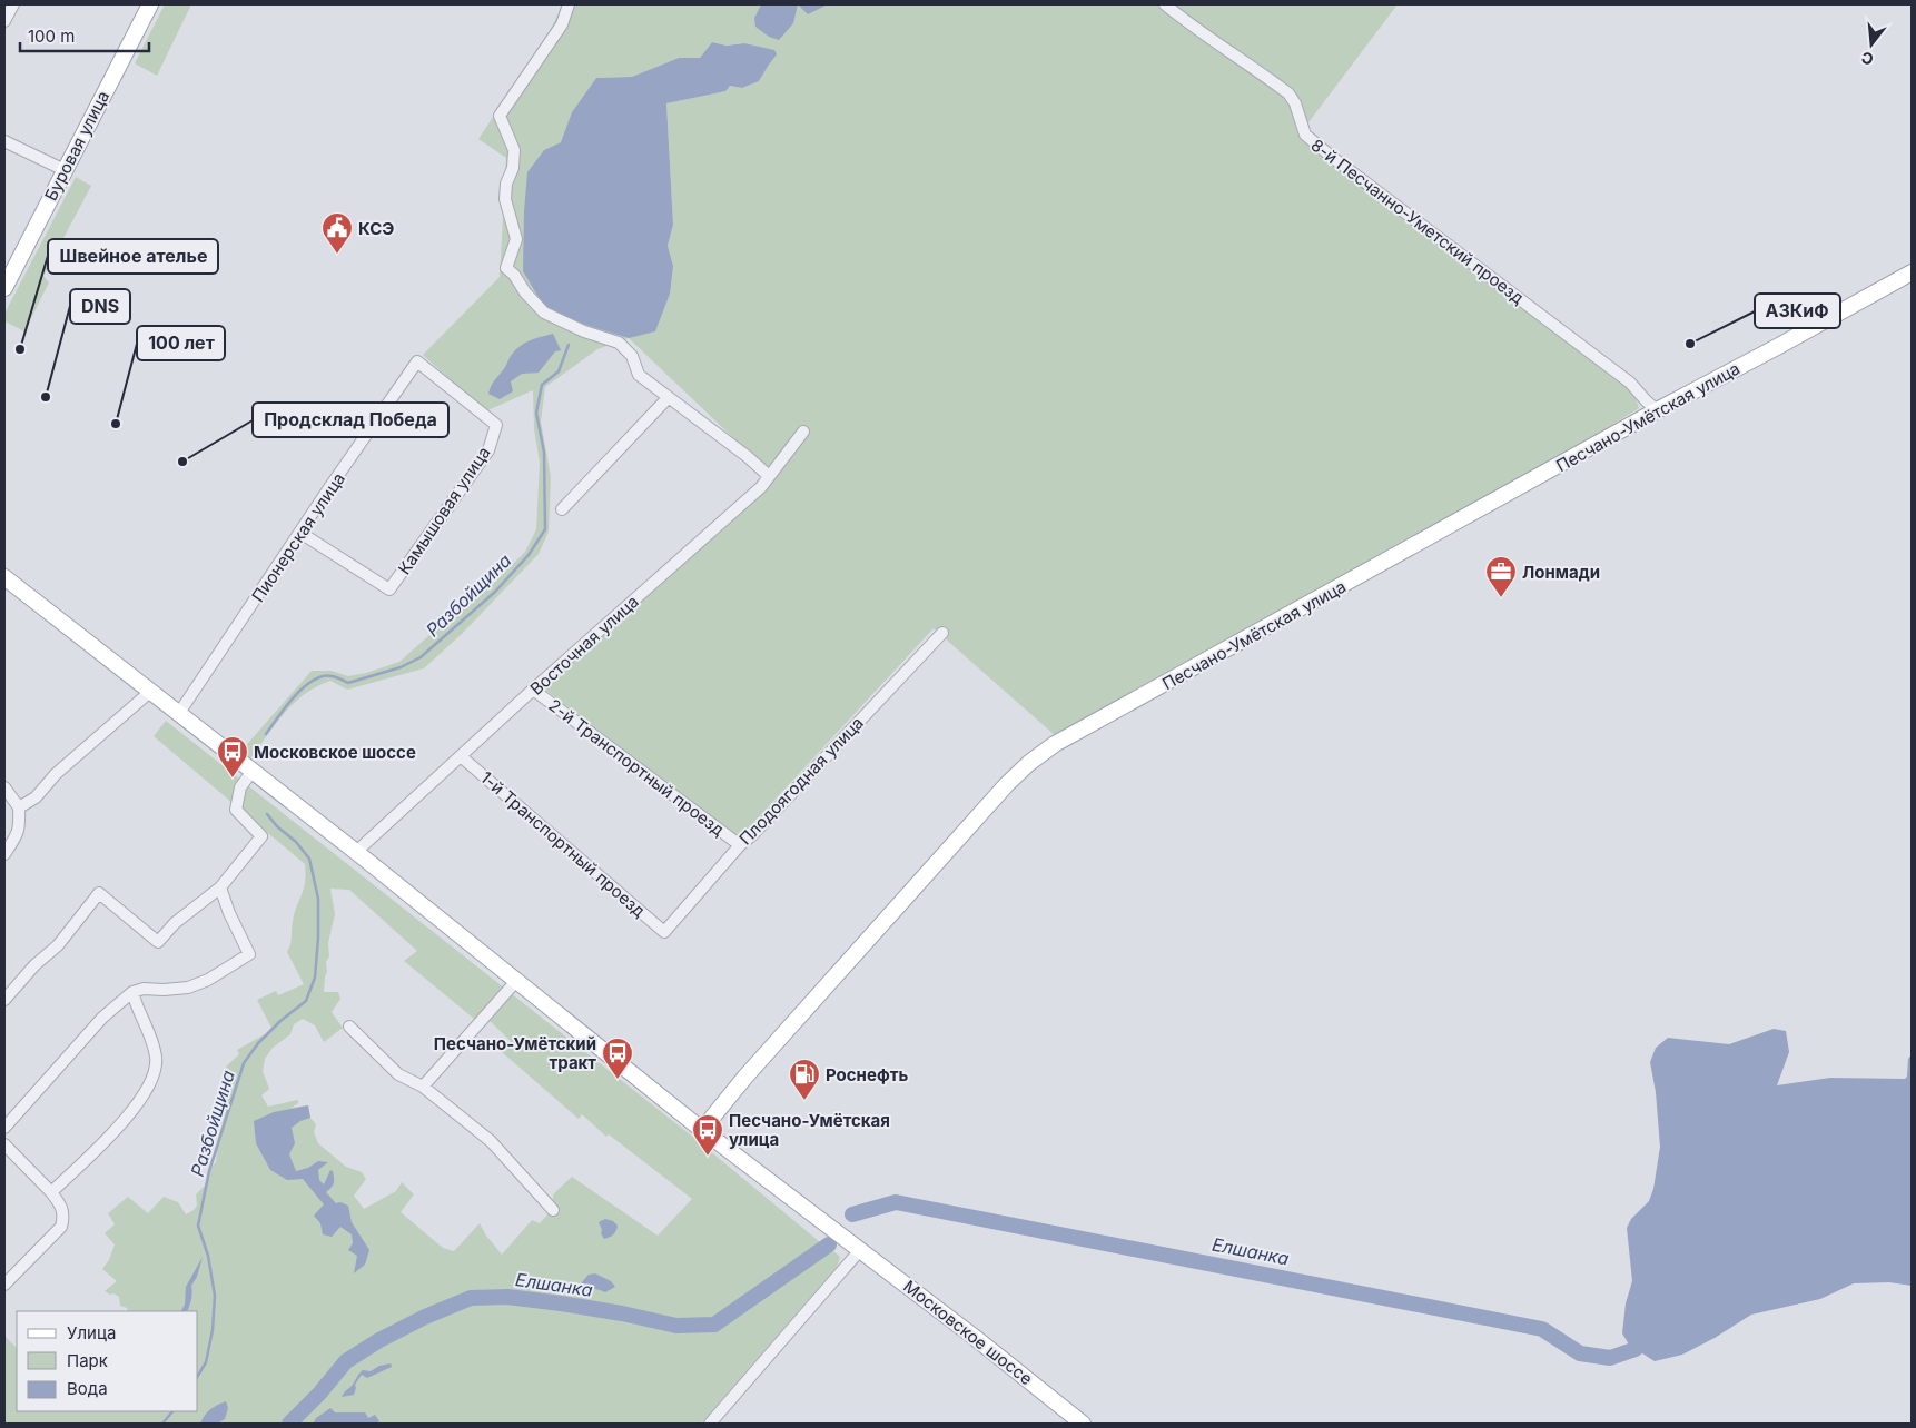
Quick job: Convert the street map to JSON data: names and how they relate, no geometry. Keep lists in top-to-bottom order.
{
  "streets": {
    "main road": ["Буровая улица", "Песчано-Умётская улица", "Московское шоссе"],
    "street": [
      "8-й Песчанно-Уметский проезд",
      "Камышовая улица",
      "Пионерская улица",
      "Восточная улица",
      "2-й Транспортный проезд",
      "Плодоягодная улица",
      "1-й Транспортный проезд"
    ]
  },
  "crossings": [
    ["8-й Песчанно-Уметский проезд", "Песчано-Умётская улица"],
    ["Песчано-Умётская улица", "Московское шоссе"],
    ["Камышовая улица", "Пионерская улица"],
    ["Восточная улица", "2-й Транспортный проезд"],
    ["Восточная улица", "1-й Транспортный проезд"],
    ["2-й Транспортный проезд", "Плодоягодная улица"],
    ["Плодоягодная улица", "1-й Транспортный проезд"]
  ],
  "water": ["Разбойщина", "Елшанка"],
  "places": {
    "public building": ["КСЭ"],
    "other": [
      "АЗКиФ",
      "Швейное ателье",
      "DNS",
      "100 лет",
      "Продсклад Победа"
    ],
    "office": ["Лонмади"],
    "bus stop": ["Московское шоссе", "Песчано-Умётский тракт", "Песчано-Умётская улица"],
    "fuel station": ["Роснефть"]
  },
  "legend": ["Улица", "Парк", "Вода"],
  "scale_bar": "100 m",
  "north": "bottom"
}
